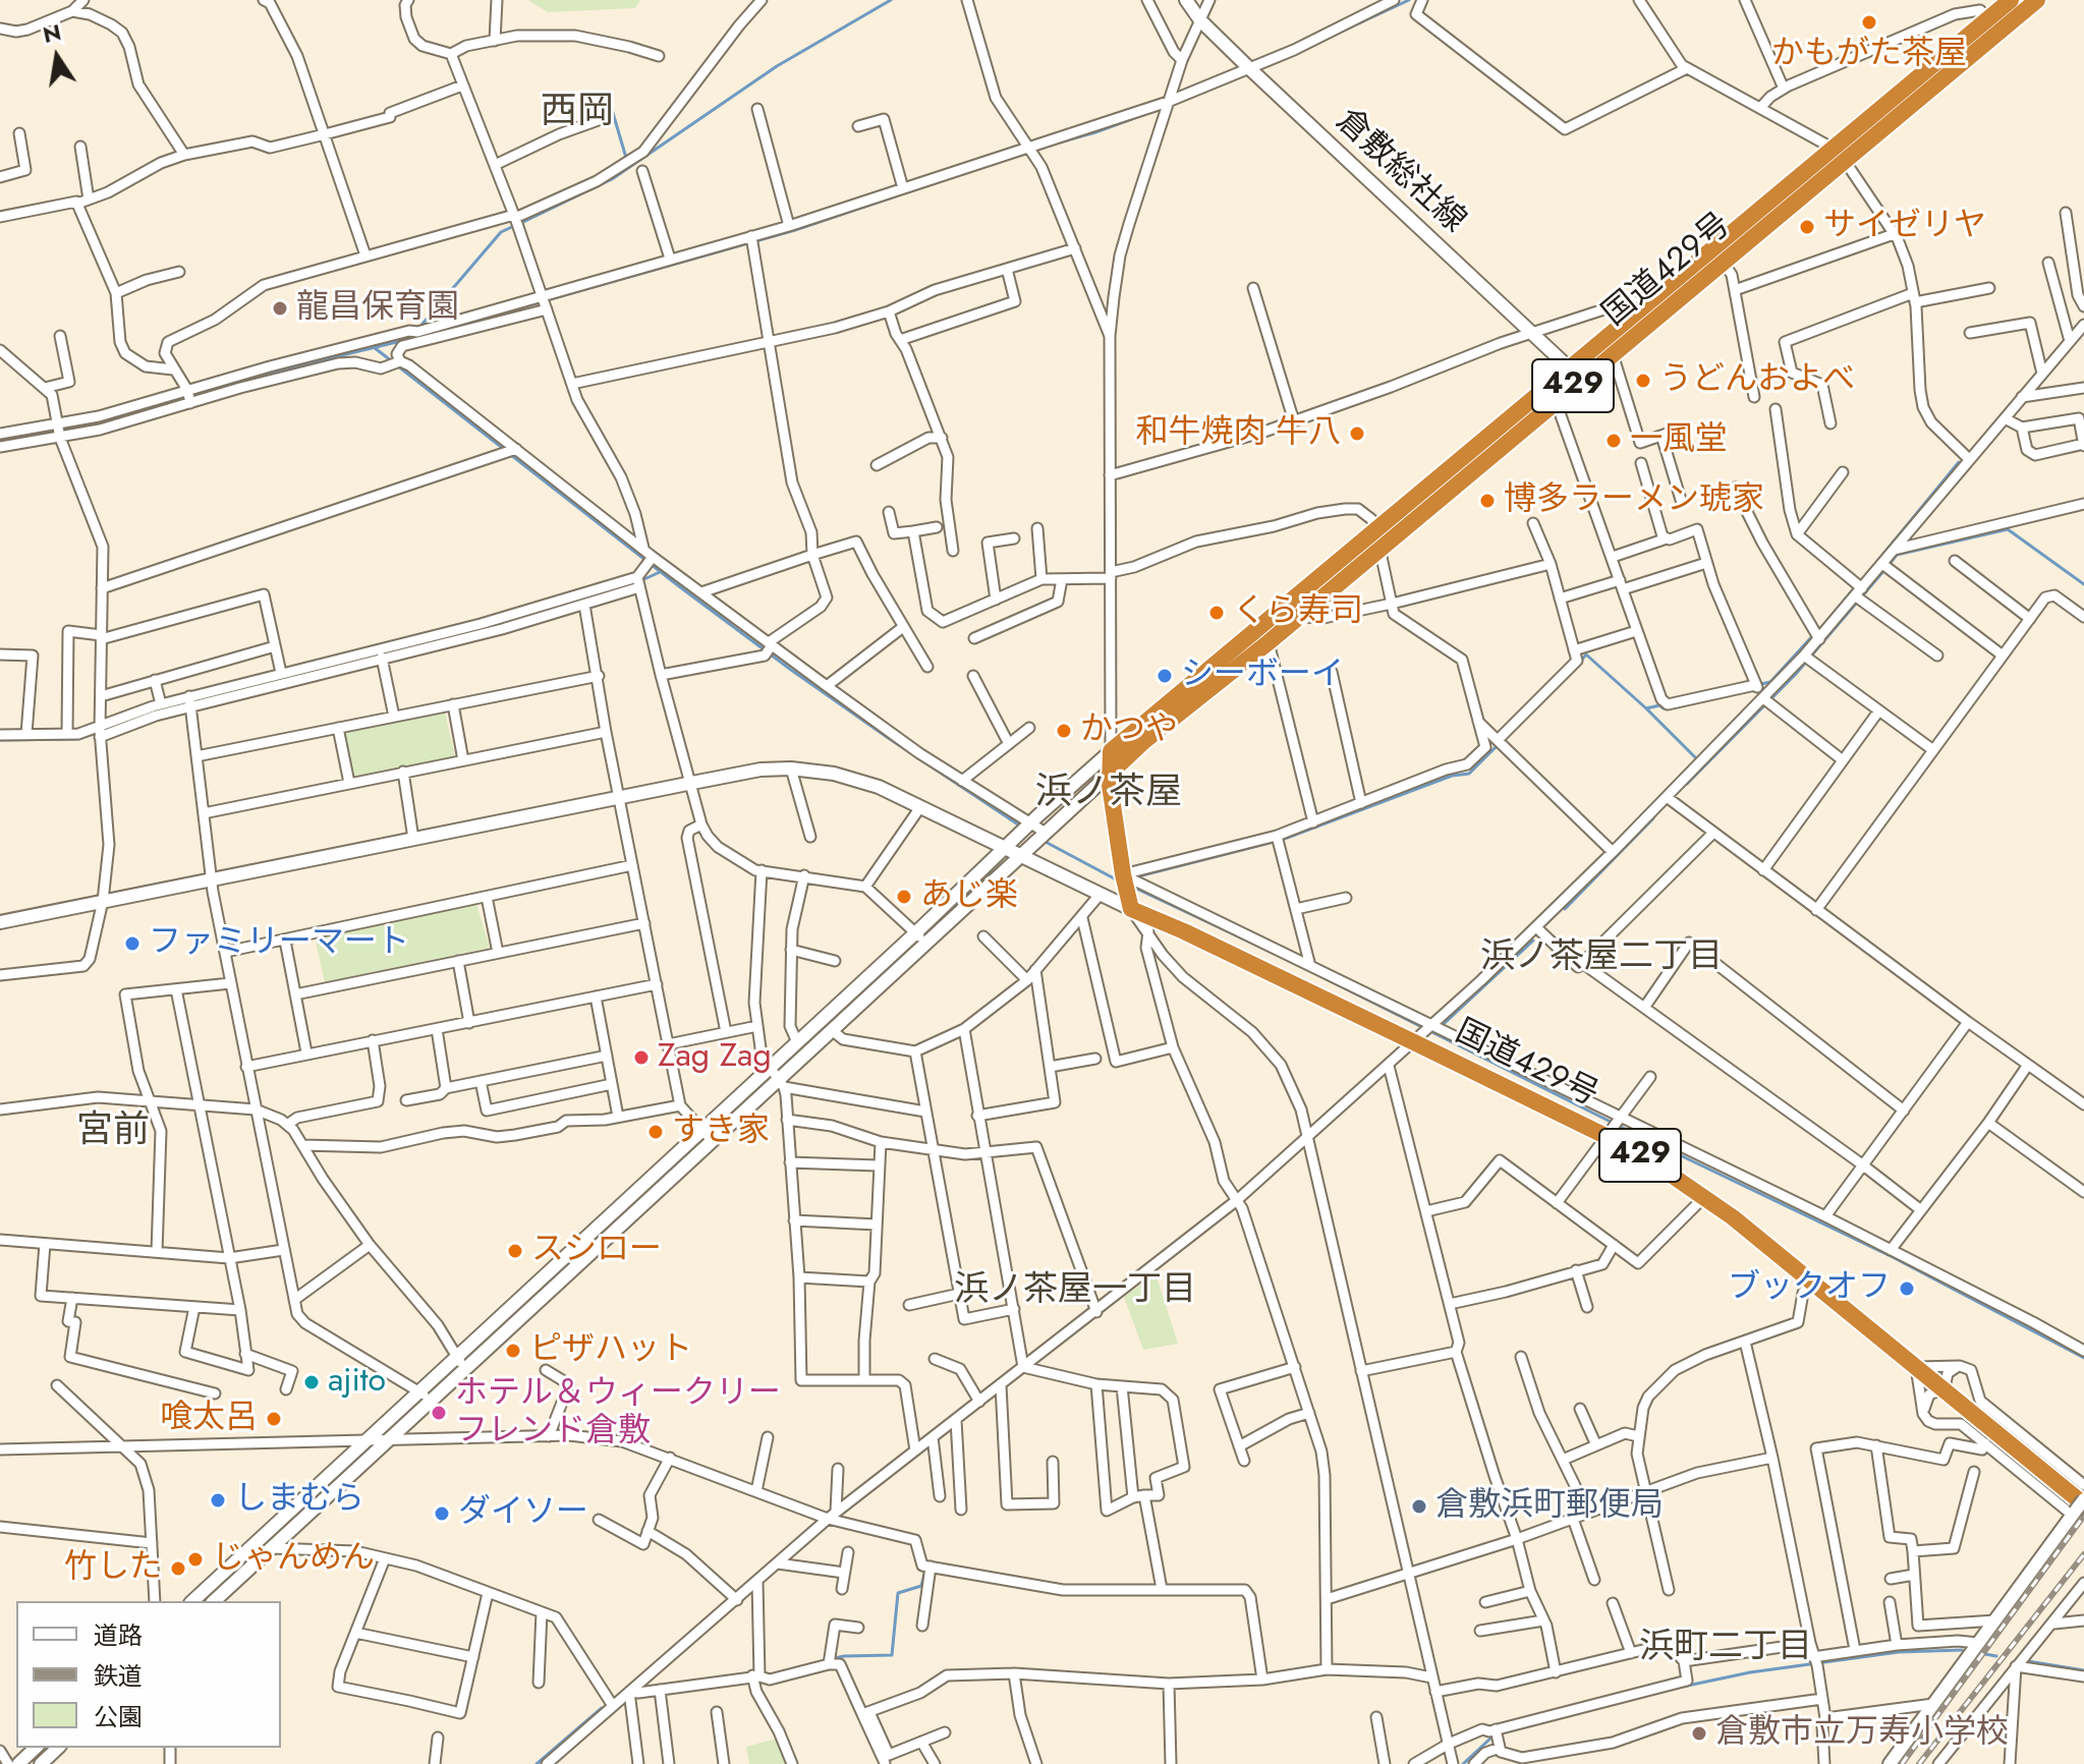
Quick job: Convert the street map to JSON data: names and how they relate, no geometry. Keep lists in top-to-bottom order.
{
  "streets": {
    "highway": ["国道429号", "429"],
    "street": ["倉敷総社線"]
  },
  "crossings": [
    ["倉敷総社線", "国道429号"]
  ],
  "districts": [
    "西岡",
    "浜ノ茶屋",
    "浜ノ茶屋二丁目",
    "宮前",
    "浜ノ茶屋一丁目",
    "浜町二丁目"
  ],
  "places": [
    "かもがた茶屋",
    "サイゼリヤ",
    "龍昌保育園",
    "うどんおよべ",
    "和牛焼肉 牛八",
    "一風堂",
    "博多ラーメン琥家",
    "くら寿司",
    "シーボーイ",
    "かつや",
    "あじ楽",
    "ファミリーマート",
    "Zag Zag",
    "すき家",
    "スシロー",
    "ブックオフ",
    "ピザハット",
    "ajito",
    "ホテル＆ウィークリー フレンド倉敷",
    "喰太呂",
    "しまむら",
    "倉敷浜町郵便局",
    "ダイソー",
    "じゃんめん",
    "竹した",
    "倉敷市立万寿小学校"
  ],
  "legend": ["道路", "鉄道", "公園"],
  "north": "top"
}
